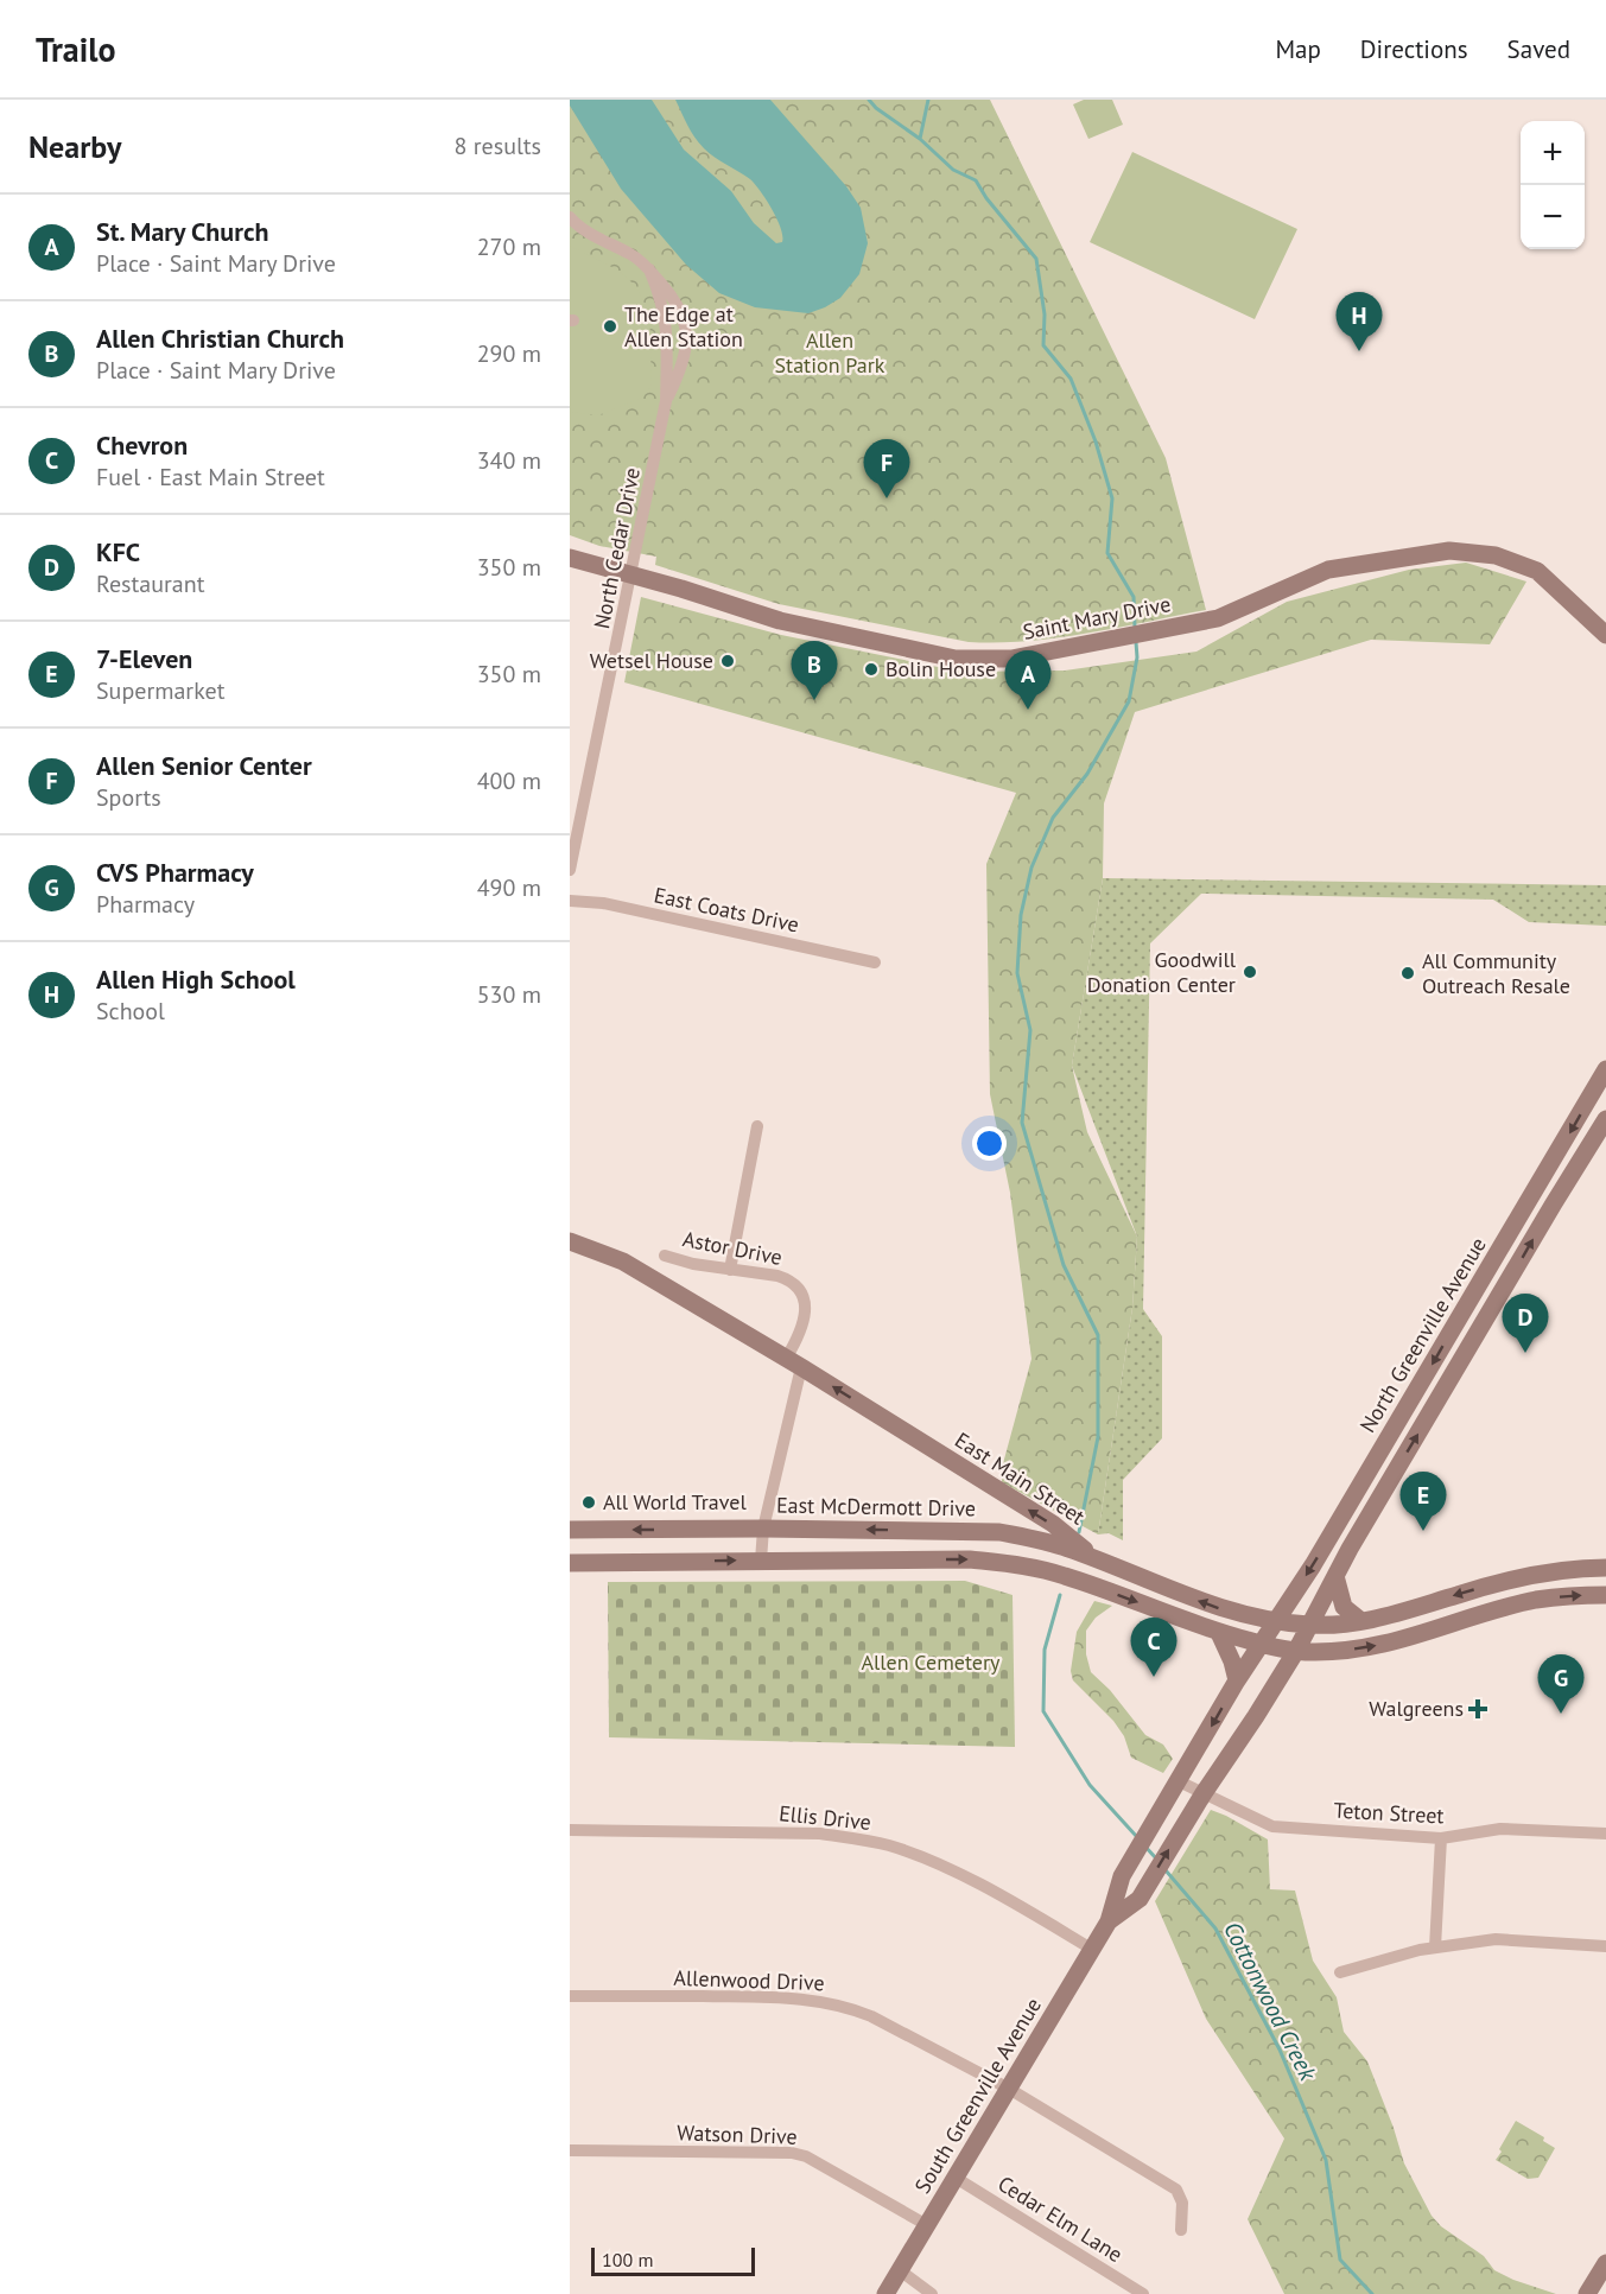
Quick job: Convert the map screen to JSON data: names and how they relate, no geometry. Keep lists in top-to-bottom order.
{
  "streets": {
    "main road": [
      "Saint Mary Drive",
      "North Greenville Avenue",
      "East Main Street",
      "East McDermott Drive",
      "South Greenville Avenue"
    ],
    "street": [
      "North Cedar Drive",
      "East Coats Drive",
      "Astor Drive",
      "Teton Street",
      "Ellis Drive",
      "Allenwood Drive",
      "Watson Drive",
      "Cedar Elm Lane"
    ]
  },
  "crossings": [
    ["North Cedar Drive", "Saint Mary Drive"],
    ["Astor Drive", "East Main Street"],
    ["Astor Drive", "East McDermott Drive"],
    ["North Greenville Avenue", "East Main Street"],
    ["North Greenville Avenue", "South Greenville Avenue"],
    ["East Main Street", "East McDermott Drive"],
    ["East Main Street", "South Greenville Avenue"],
    ["Teton Street", "South Greenville Avenue"],
    ["Ellis Drive", "South Greenville Avenue"],
    ["Allenwood Drive", "South Greenville Avenue"],
    ["South Greenville Avenue", "Watson Drive"],
    ["South Greenville Avenue", "Cedar Elm Lane"]
  ],
  "water": ["Cottonwood Creek"],
  "parks": ["Allen Station Park", "Allen Cemetery"],
  "places": {
    "other": [
      "The Edge at Allen Station",
      "Wetsel House",
      "Bolin House",
      "Goodwill Donation Center",
      "All Community Outreach Resale",
      "All World Travel"
    ],
    "health": ["Walgreens"]
  },
  "scale_bar": "100 m",
  "page": {
    "header": "Trailo",
    "nav": ["Map", "Directions", "Saved"],
    "heading": ["Nearby", "8 results"],
    "map_buttons": ["+", "−"],
    "list": [
      {
        "mark": "A",
        "name": "St. Mary Church",
        "note": "Place · Saint Mary Drive",
        "value": "270 m"
      },
      {
        "mark": "B",
        "name": "Allen Christian Church",
        "note": "Place · Saint Mary Drive",
        "value": "290 m"
      },
      {
        "mark": "C",
        "name": "Chevron",
        "note": "Fuel · East Main Street",
        "value": "340 m"
      },
      {
        "mark": "D",
        "name": "KFC",
        "note": "Restaurant",
        "value": "350 m"
      },
      {
        "mark": "E",
        "name": "7-Eleven",
        "note": "Supermarket",
        "value": "350 m"
      },
      {
        "mark": "F",
        "name": "Allen Senior Center",
        "note": "Sports",
        "value": "400 m"
      },
      {
        "mark": "G",
        "name": "CVS Pharmacy",
        "note": "Pharmacy",
        "value": "490 m"
      },
      {
        "mark": "H",
        "name": "Allen High School",
        "note": "School",
        "value": "530 m"
      }
    ],
    "pins": [
      "H",
      "F",
      "B",
      "A",
      "D",
      "E",
      "C",
      "G"
    ],
    "scale": "100 m"
  }
}
